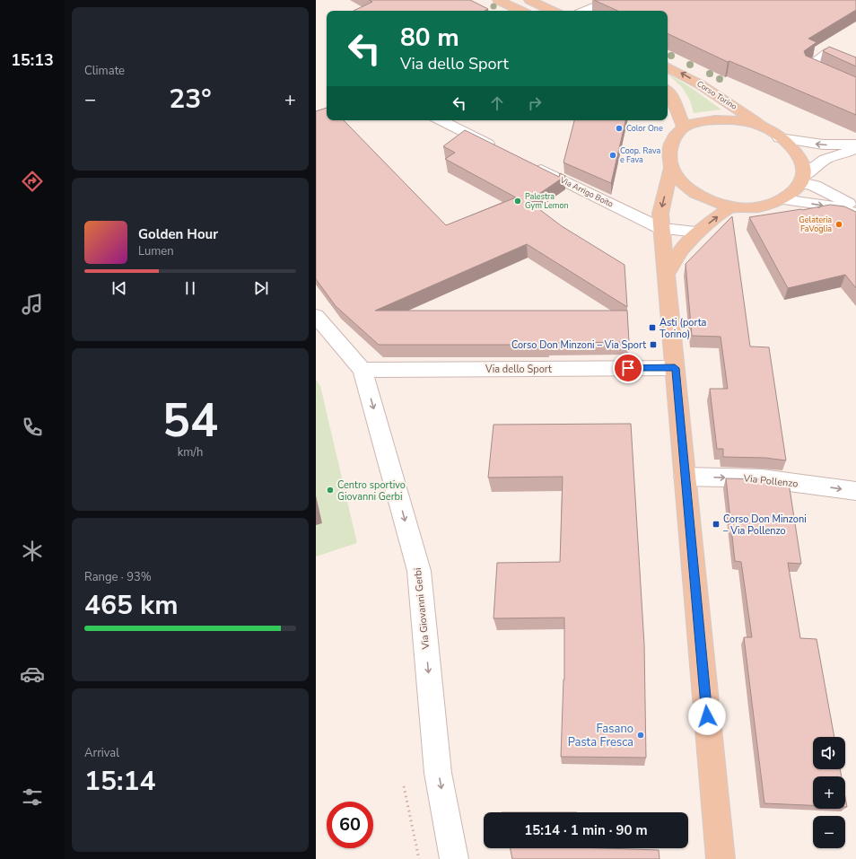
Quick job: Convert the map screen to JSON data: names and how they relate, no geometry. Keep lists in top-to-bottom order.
{
  "streets": {
    "main road": ["Corso Torino"],
    "street": [
      "Via Arrigo Boito",
      "Via dello Sport",
      "Via Pollenzo",
      "Via Giovanni Gerbi"
    ]
  },
  "crossings": [
    ["Via dello Sport", "Via Giovanni Gerbi"]
  ],
  "one_way": ["Via Pollenzo", "Via Giovanni Gerbi"],
  "places": {
    "other": [
      "Color One",
      "Coop. Rava e Fava",
      "Palestra Gym Lemon",
      "Gelateria FaVoglia",
      "Centro sportivo Giovanni Gerbi",
      "Fasano Pasta Fresca"
    ],
    "transit": ["Asti (porta Torino)", "Corso Don Minzoni – Via Sport", "Corso Don Minzoni – Via Pollenzo"]
  },
  "page": {
    "tabs": "15:13",
    "tile": [
      "Climate",
      ["54", "km/h"],
      ["Range · 93%", "465 km"],
      ["Arrival", "15:14"]
    ],
    "turn": ["80 m", "Via dello Sport"],
    "heat": ["−", "23°", "+"],
    "song": ["Golden Hour", "Lumen"],
    "map_buttons": ["+", "−"],
    "limit": "60",
    "trip": "15:14 · 1 min · 90 m"
  }
}
